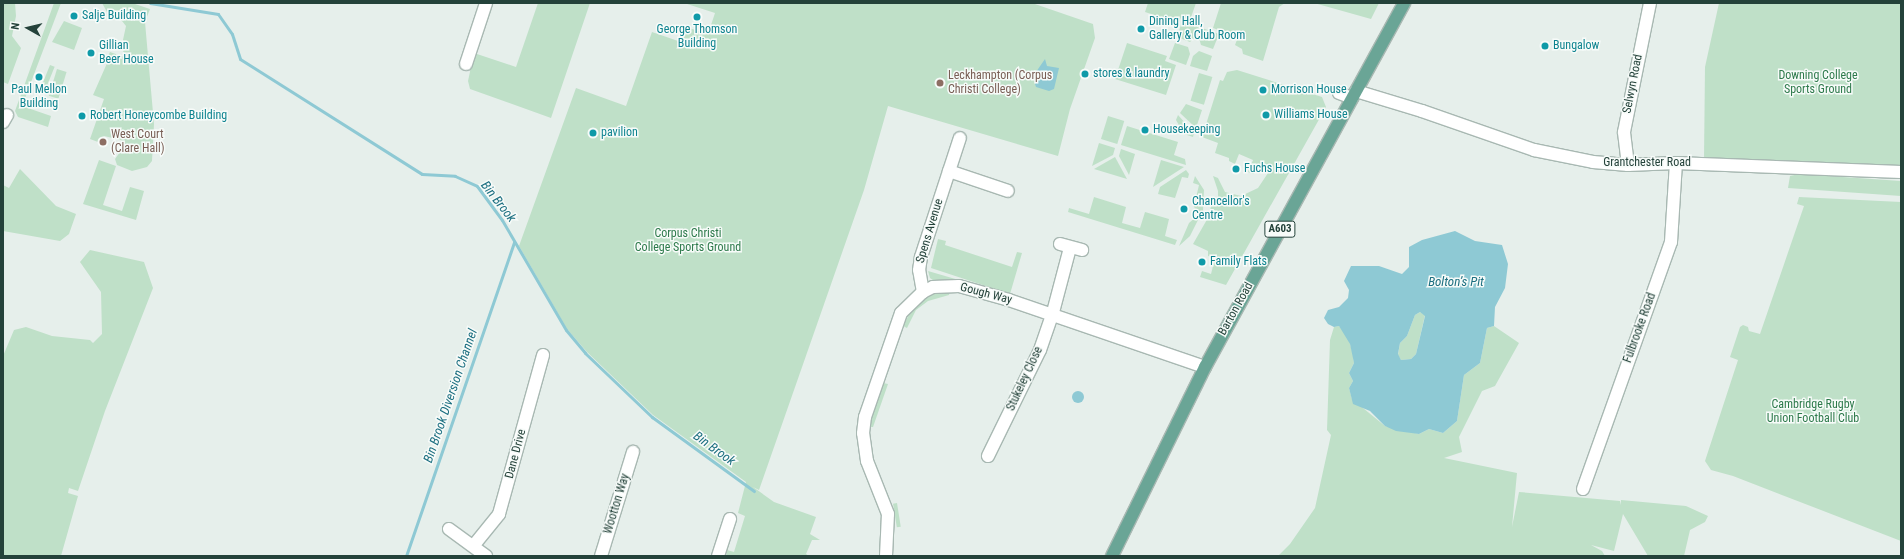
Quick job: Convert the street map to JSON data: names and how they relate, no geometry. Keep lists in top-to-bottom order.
{
  "streets": {
    "main road": ["A603", "Barton Road"],
    "street": [
      "Selwyn Road",
      "Grantchester Road",
      "Spens Avenue",
      "Gough Way",
      "Fulbrooke Road",
      "Stukeley Close",
      "Dane Drive",
      "Wootton Way"
    ]
  },
  "crossings": [
    ["Selwyn Road", "Grantchester Road"],
    ["Grantchester Road", "Barton Road"],
    ["Grantchester Road", "Fulbrooke Road"],
    ["Spens Avenue", "Gough Way"],
    ["Gough Way", "Barton Road"],
    ["Gough Way", "Stukeley Close"]
  ],
  "water": ["Bin Brook", "Bolton’s Pit", "Bin Brook Diversion Channel"],
  "parks": ["Downing College Sports Ground", "Corpus Christi College Sports Ground", "Cambridge Rugby Union Football Club"],
  "places": [
    "Salje Building",
    "George Thomson Building",
    "Dining Hall, Gallery & Club Room",
    "Bungalow",
    "Gillian Beer House",
    "stores & laundry",
    "Paul Mellon Building",
    "Leckhampton (Corpus Christi College)",
    "Morrison House",
    "Williams House",
    "Robert Honeycombe Building",
    "Housekeeping",
    "pavilion",
    "West Court (Clare Hall)",
    "Fuchs House",
    "Chancellor's Centre",
    "Family Flats"
  ],
  "north": "left"
}
